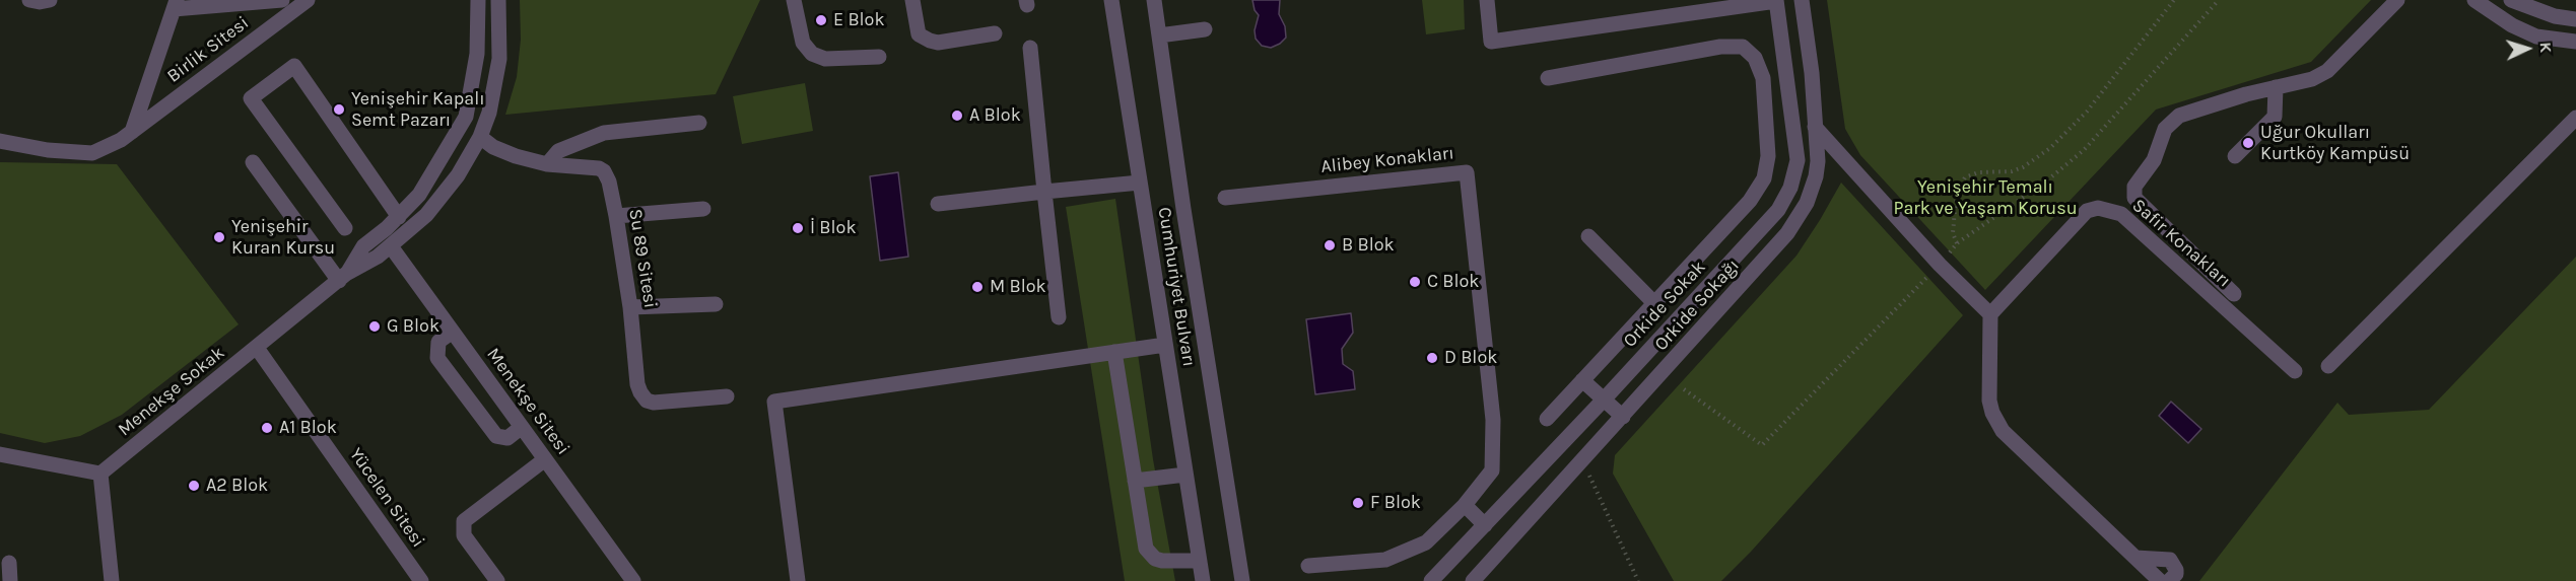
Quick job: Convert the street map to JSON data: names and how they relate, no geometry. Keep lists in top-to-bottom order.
{
  "streets": {
    "street": [
      "Birlik Sitesi",
      "Alibey Konakları",
      "Safir Konakları",
      "Su 89 Sitesi",
      "Cumhuriyet Bulvarı",
      "Orkide Sokak",
      "Orkide Sokağı",
      "Menekşe Sokak",
      "Menekşe Sitesi",
      "Yücelen Sitesi"
    ]
  },
  "crossings": [
    ["Su 89 Sitesi", "Menekşe Sokak"],
    ["Menekşe Sokak", "Menekşe Sitesi"],
    ["Menekşe Sokak", "Yücelen Sitesi"]
  ],
  "parks": ["Yenişehir Temalı Park ve Yaşam Korusu"],
  "places": [
    "E Blok",
    "Yenişehir Kapalı Semt Pazarı",
    "A Blok",
    "Uğur Okulları Kurtköy Kampüsü",
    "İ Blok",
    "Yenişehir Kuran Kursu",
    "B Blok",
    "C Blok",
    "M Blok",
    "G Blok",
    "D Blok",
    "A1 Blok",
    "A2 Blok",
    "F Blok"
  ],
  "north": "right"
}
